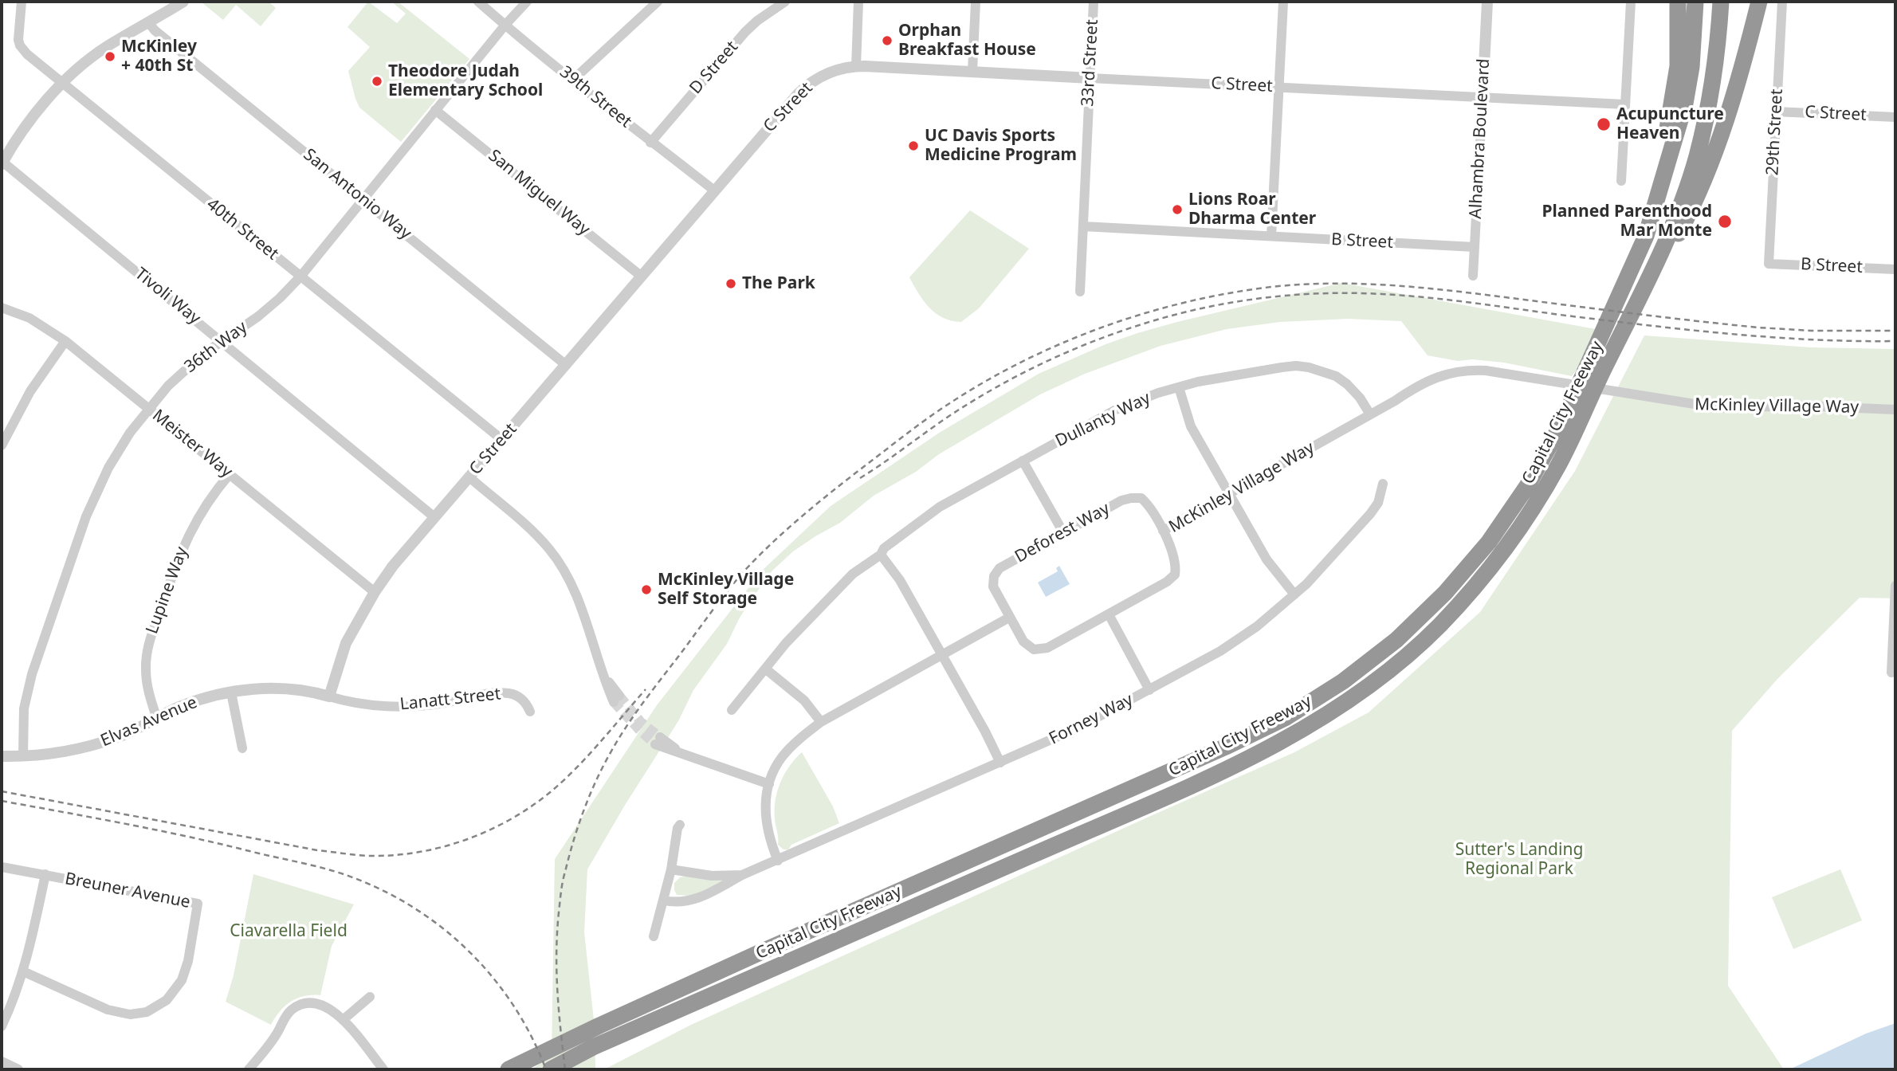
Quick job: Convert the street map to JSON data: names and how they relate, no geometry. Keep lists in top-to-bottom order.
{
  "streets": {
    "highway": ["Capital City Freeway"],
    "street": [
      "33rd Street",
      "D Street",
      "C Street",
      "39th Street",
      "29th Street",
      "Alhambra Boulevard",
      "San Miguel Way",
      "San Antonio Way",
      "40th Street",
      "B Street",
      "Tivoli Way",
      "36th Way",
      "McKinley Village Way",
      "Dullanty Way",
      "Meister Way",
      "Deforest Way",
      "Lupine Way",
      "Lanatt Street",
      "Forney Way",
      "Elvas Avenue",
      "Breuner Avenue"
    ]
  },
  "crossings": [
    ["33rd Street", "C Street"],
    ["33rd Street", "B Street"],
    ["D Street", "39th Street"],
    ["C Street", "39th Street"],
    ["C Street", "29th Street"],
    ["C Street", "Alhambra Boulevard"],
    ["C Street", "San Miguel Way"],
    ["C Street", "San Antonio Way"],
    ["C Street", "40th Street"],
    ["C Street", "Tivoli Way"],
    ["C Street", "Meister Way"],
    ["C Street", "Lanatt Street"],
    ["C Street", "Elvas Avenue"],
    ["39th Street", "36th Way"],
    ["29th Street", "B Street"],
    ["Alhambra Boulevard", "B Street"],
    ["San Miguel Way", "36th Way"],
    ["San Antonio Way", "36th Way"],
    ["40th Street", "36th Way"],
    ["Tivoli Way", "36th Way"],
    ["36th Way", "Meister Way"],
    ["36th Way", "Elvas Avenue"],
    ["McKinley Village Way", "Dullanty Way"],
    ["McKinley Village Way", "Deforest Way"],
    ["Meister Way", "Lupine Way"],
    ["Lupine Way", "Elvas Avenue"],
    ["Lanatt Street", "Elvas Avenue"]
  ],
  "parks": ["Sutter's Landing Regional Park", "Ciavarella Field"],
  "places": [
    "Orphan Breakfast House",
    "McKinley + 40th St",
    "Theodore Judah Elementary School",
    "Acupuncture Heaven",
    "UC Davis Sports Medicine Program",
    "Lions Roar Dharma Center",
    "Planned Parenthood Mar Monte",
    "The Park",
    "McKinley Village Self Storage"
  ]
}
